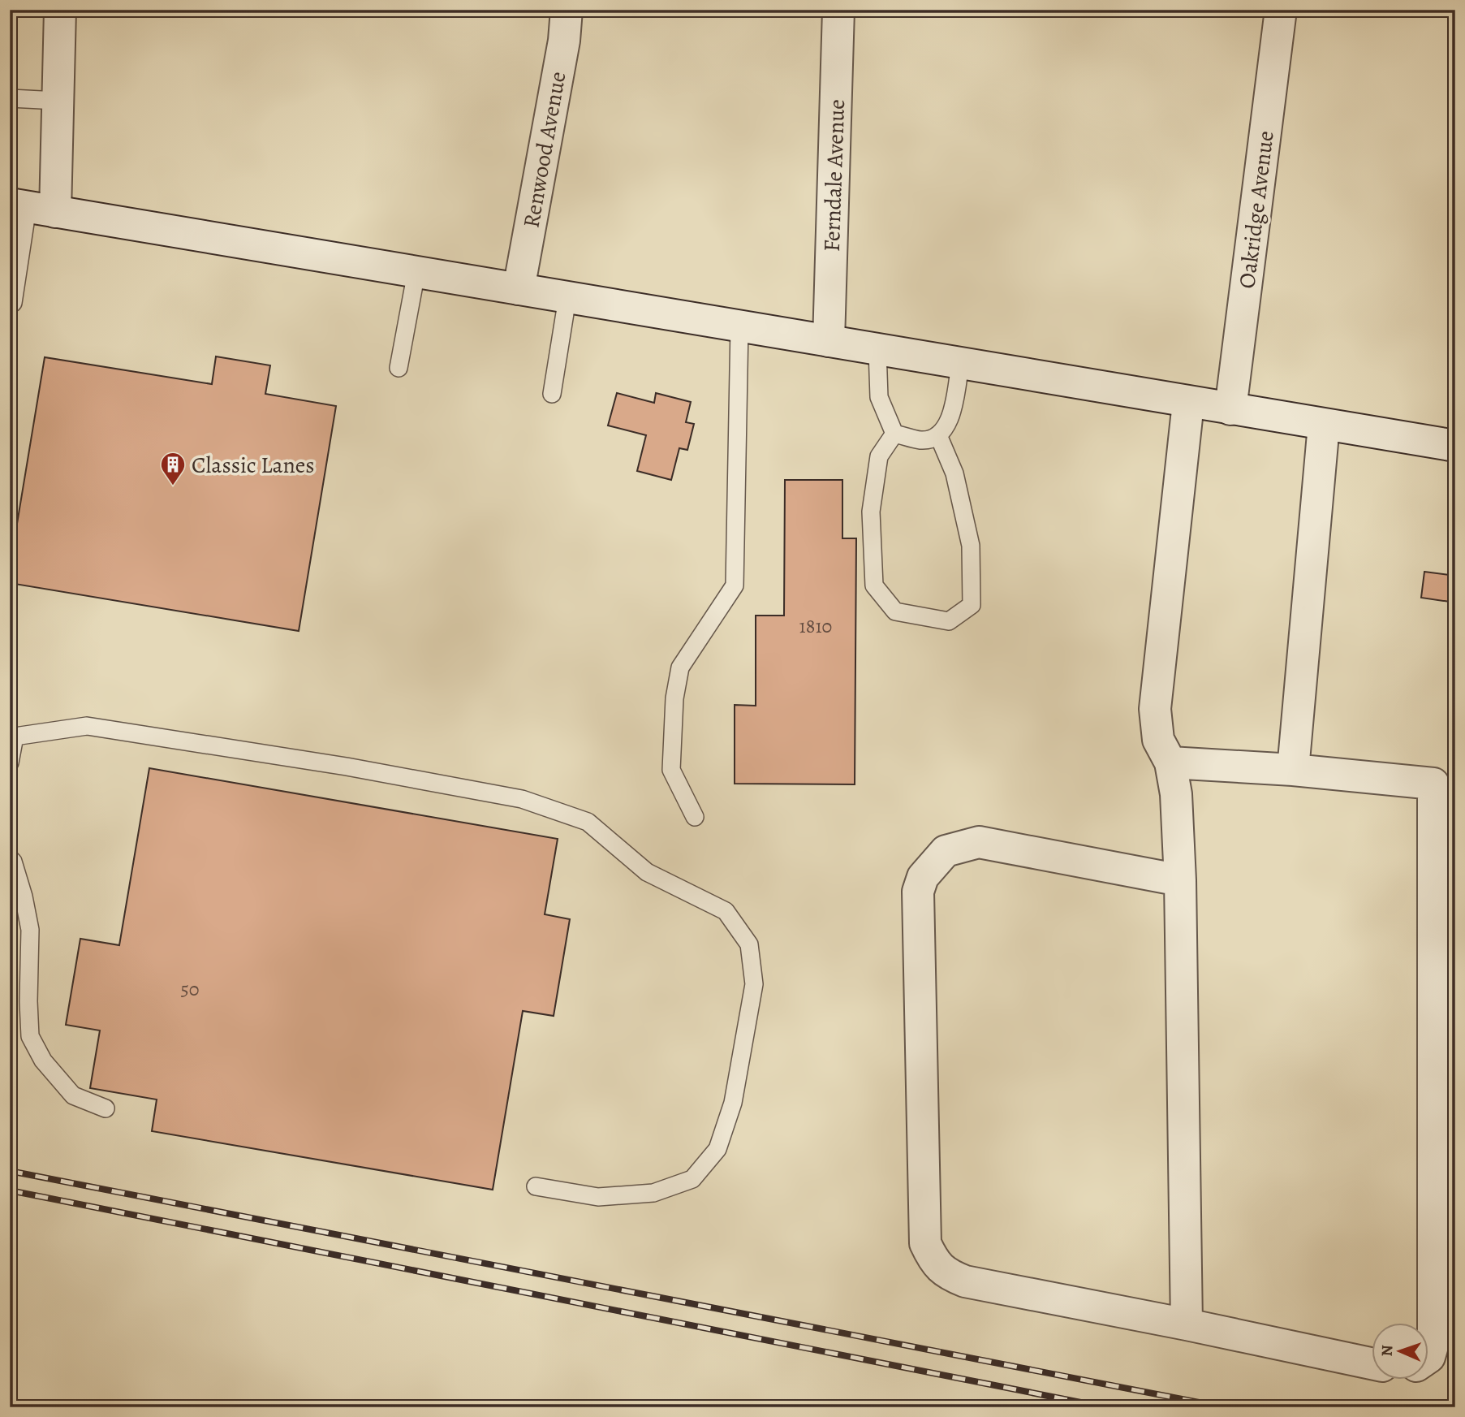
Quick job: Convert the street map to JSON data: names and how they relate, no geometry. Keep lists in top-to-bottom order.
{
  "streets": {
    "street": ["Renwood Avenue", "Ferndale Avenue", "Oakridge Avenue"]
  },
  "places": {
    "building": ["Classic Lanes"]
  },
  "house_numbers": ["1810", "50"],
  "north": "left"
}
